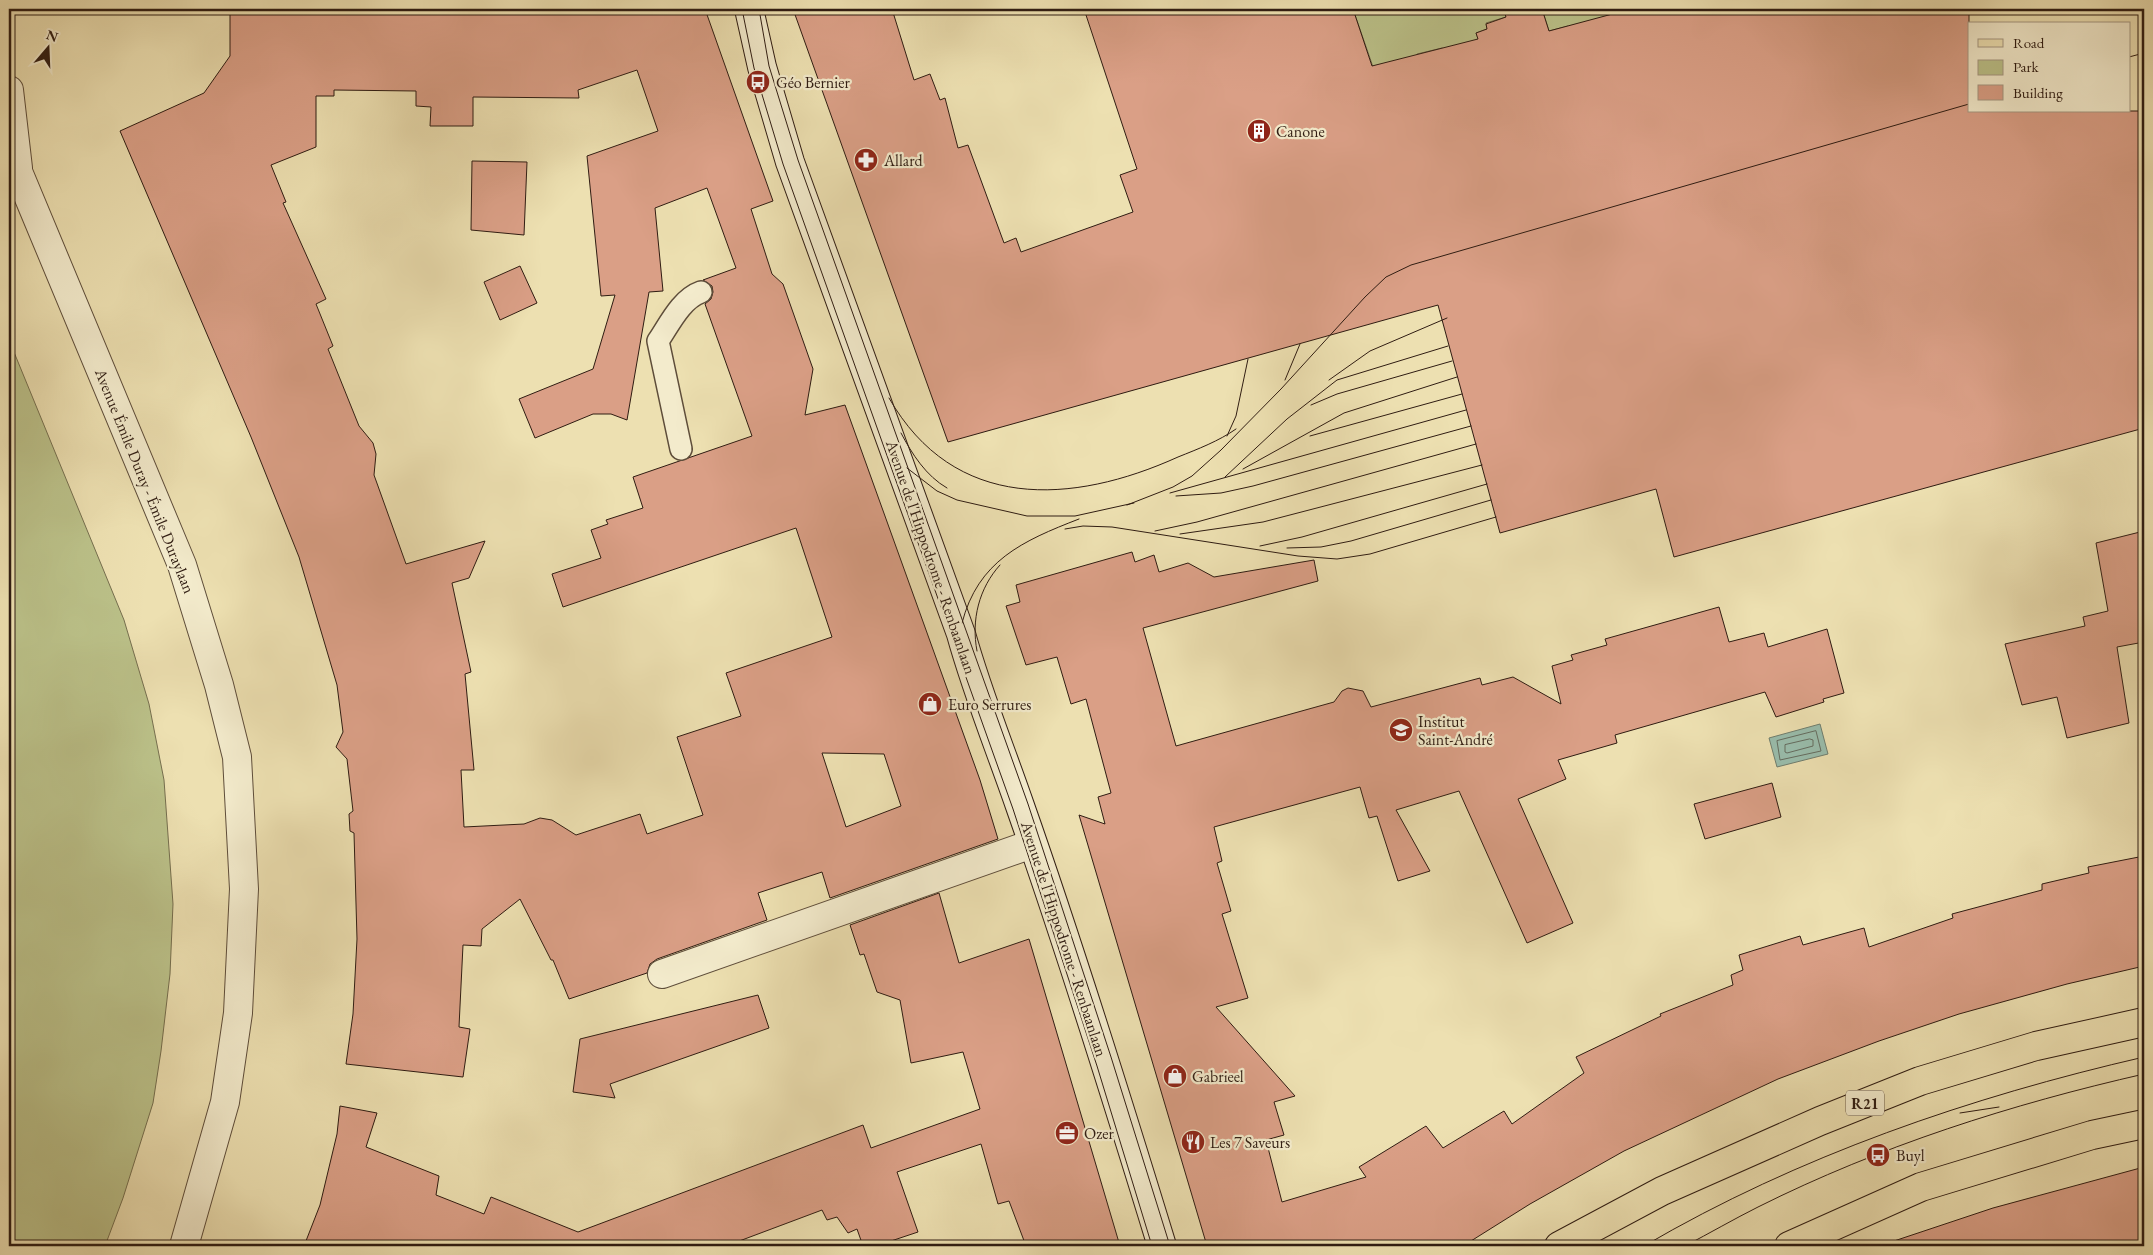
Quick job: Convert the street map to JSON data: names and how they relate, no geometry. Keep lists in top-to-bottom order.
{
  "streets": {
    "main road": ["R21"],
    "street": ["Avenue Émile Duray - Émile Duraylaan", "Avenue de l'Hippodrome - Renbaanlaan"]
  },
  "places": {
    "bus stop": ["Géo Bernier", "Buyl"],
    "building": ["Canone"],
    "pharmacy": ["Allard"],
    "shop": ["Euro Serrures", "Gabrieel"],
    "school or university": ["Institut Saint-André"],
    "office": ["Ozer"],
    "restaurant": ["Les 7 Saveurs"]
  },
  "legend": ["Road", "Park", "Building"],
  "north": "top"
}
